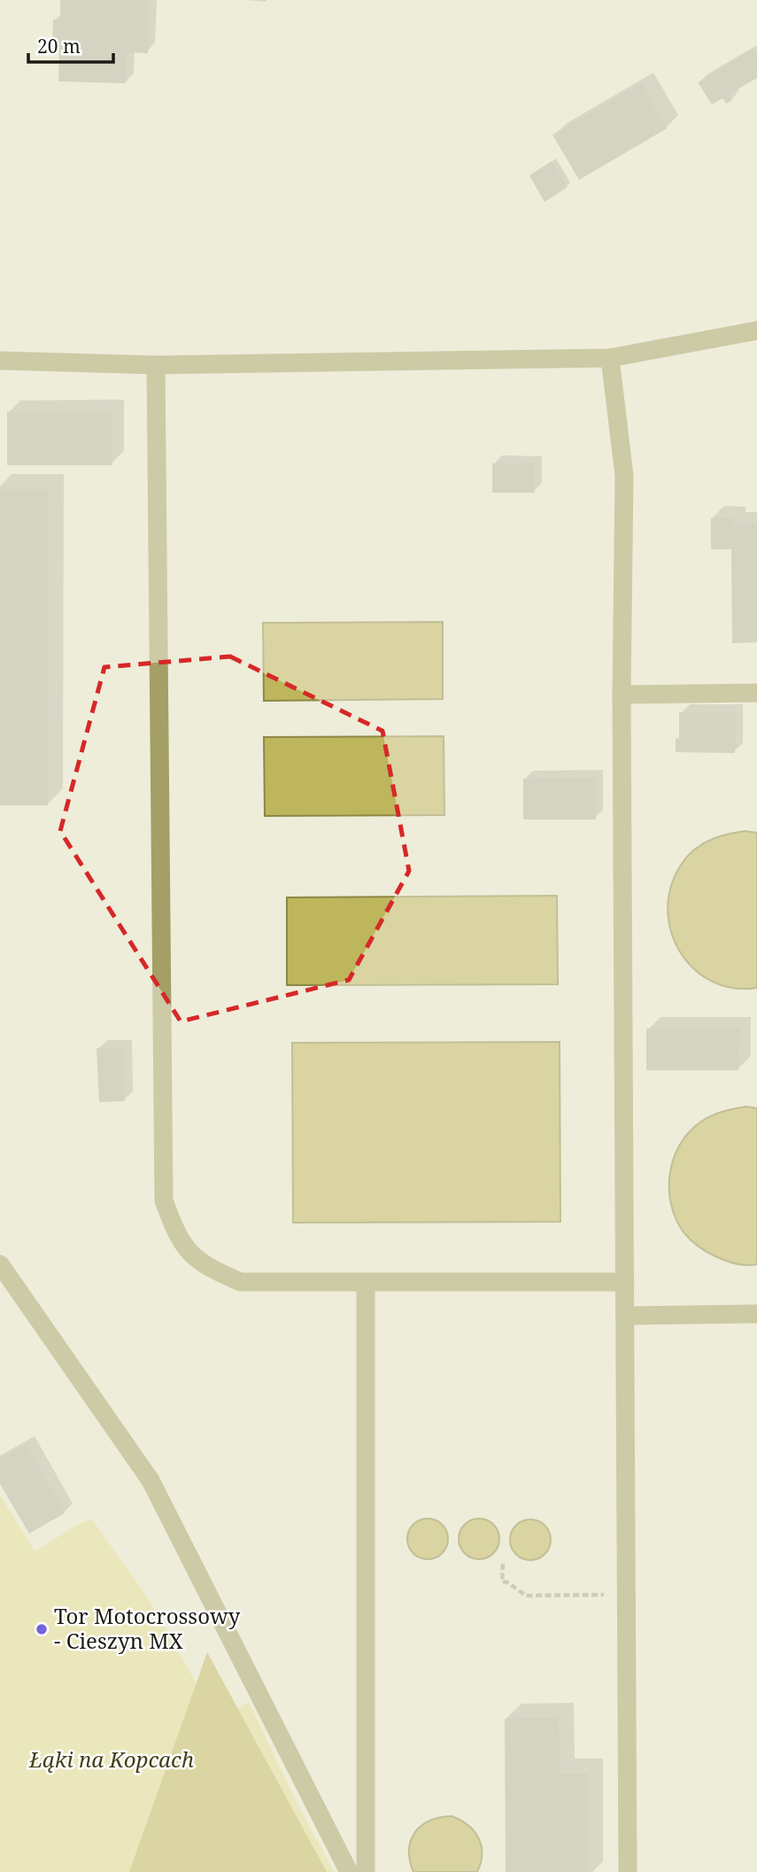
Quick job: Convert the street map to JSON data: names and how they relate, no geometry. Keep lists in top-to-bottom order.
{
  "parks": ["Łąki na Kopcach"],
  "places": ["Tor Motocrossowy - Cieszyn MX"],
  "scale_bar": "20 m"
}
